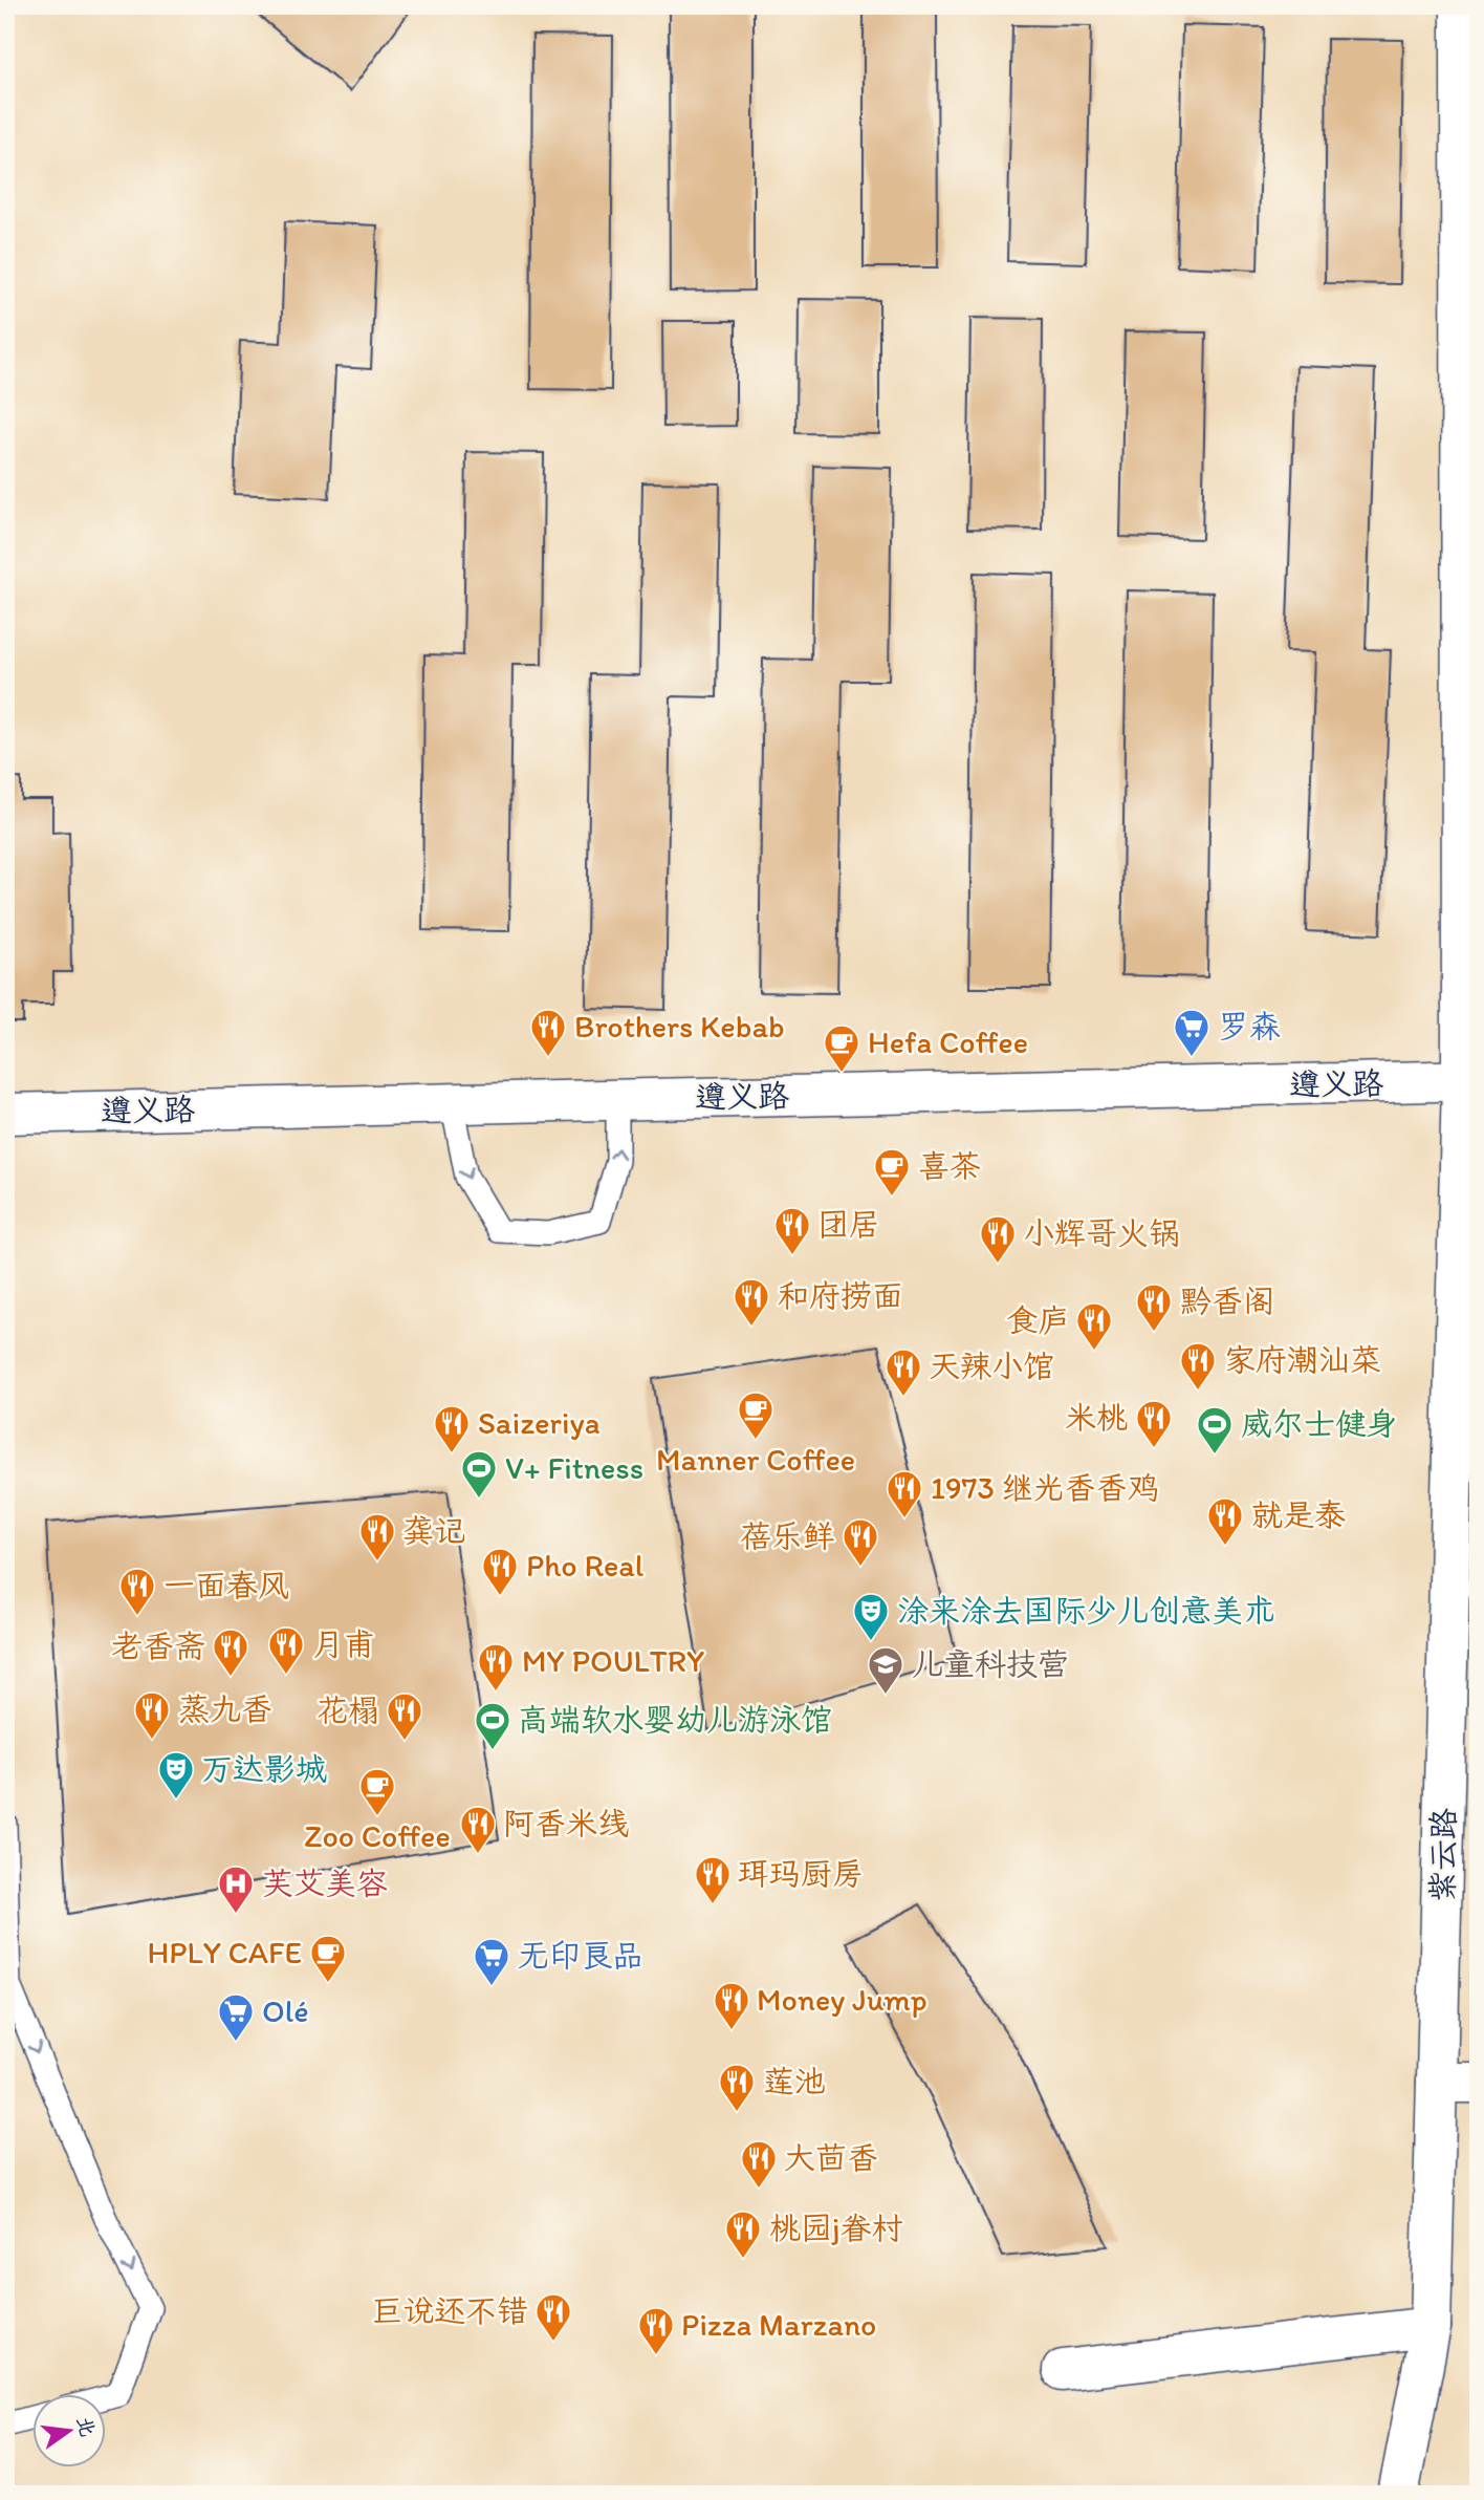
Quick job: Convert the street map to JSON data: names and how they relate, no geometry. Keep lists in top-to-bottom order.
{
  "streets": {
    "street": ["遵义路", "紫云路"]
  },
  "crossings": [
    ["遵义路", "紫云路"]
  ],
  "places": {
    "restaurant": [
      "Brothers Kebab",
      "团居",
      "小辉哥火锅",
      "和府捞面",
      "黔香阁",
      "食庐",
      "家府潮汕菜",
      "天辣小馆",
      "米桃",
      "Saizeriya",
      "1973 继光香香鸡",
      "就是泰",
      "龚记",
      "蓓乐鲜",
      "Pho Real",
      "一面春风",
      "月甫",
      "老香斋",
      "MY POULTRY",
      "蒸九香",
      "花榻",
      "阿香米线",
      "珥玛厨房",
      "Money Jump",
      "莲池",
      "大茴香",
      "桃园j眷村",
      "巨说还不错",
      "Pizza Marzano"
    ],
    "supermarket": ["罗森", "无印良品", "Olé"],
    "cafe": [
      "Hefa Coffee",
      "喜茶",
      "Manner Coffee",
      "Zoo Coffee",
      "HPLY CAFE"
    ],
    "sports": ["威尔士健身", "V+ Fitness", "高端软水婴幼儿游泳馆"],
    "theatre": ["涂来涂去国际少儿创意美术", "万达影城"],
    "school or university": ["儿童科技营"],
    "hospital": ["芙艾美容"]
  },
  "north": "right"
}
